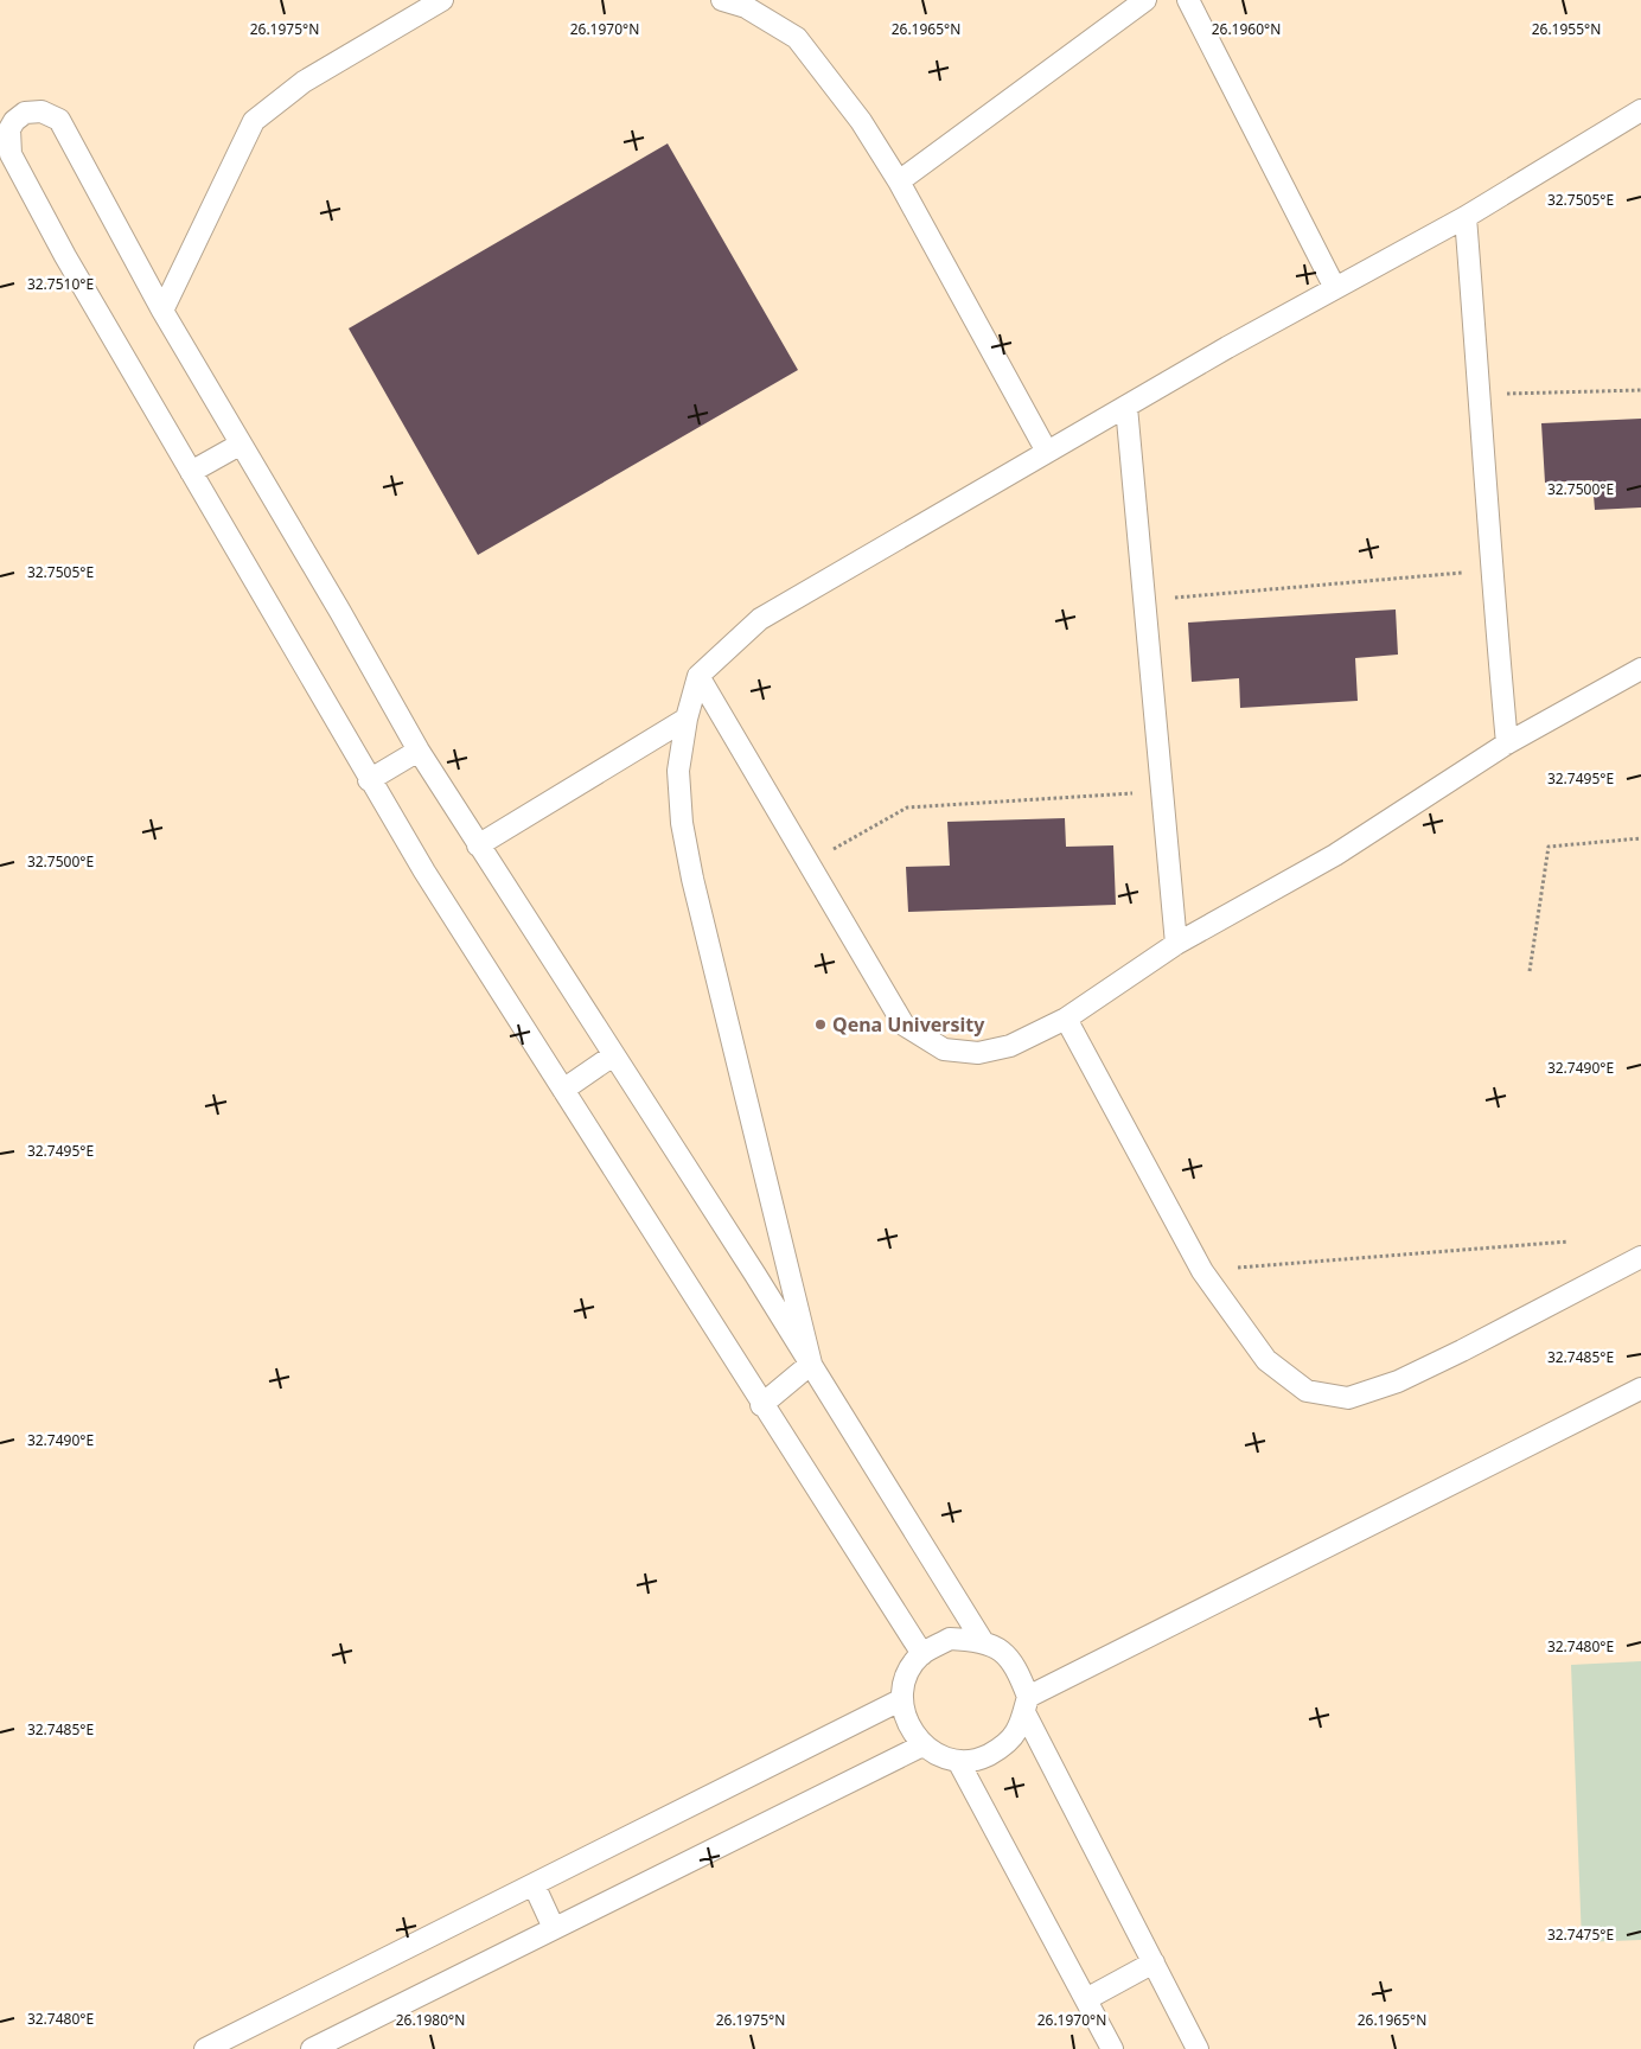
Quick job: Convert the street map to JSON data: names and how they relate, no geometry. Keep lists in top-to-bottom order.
{
  "places": ["Qena University"],
  "coordinates": [
    "26.1975°N",
    "26.1970°N",
    "26.1965°N",
    "26.1960°N",
    "26.1955°N",
    "32.7505°E",
    "32.7510°E",
    "32.7500°E",
    "32.7495°E",
    "32.7490°E",
    "32.7485°E",
    "32.7480°E",
    "32.7475°E",
    "26.1980°N"
  ]
}
